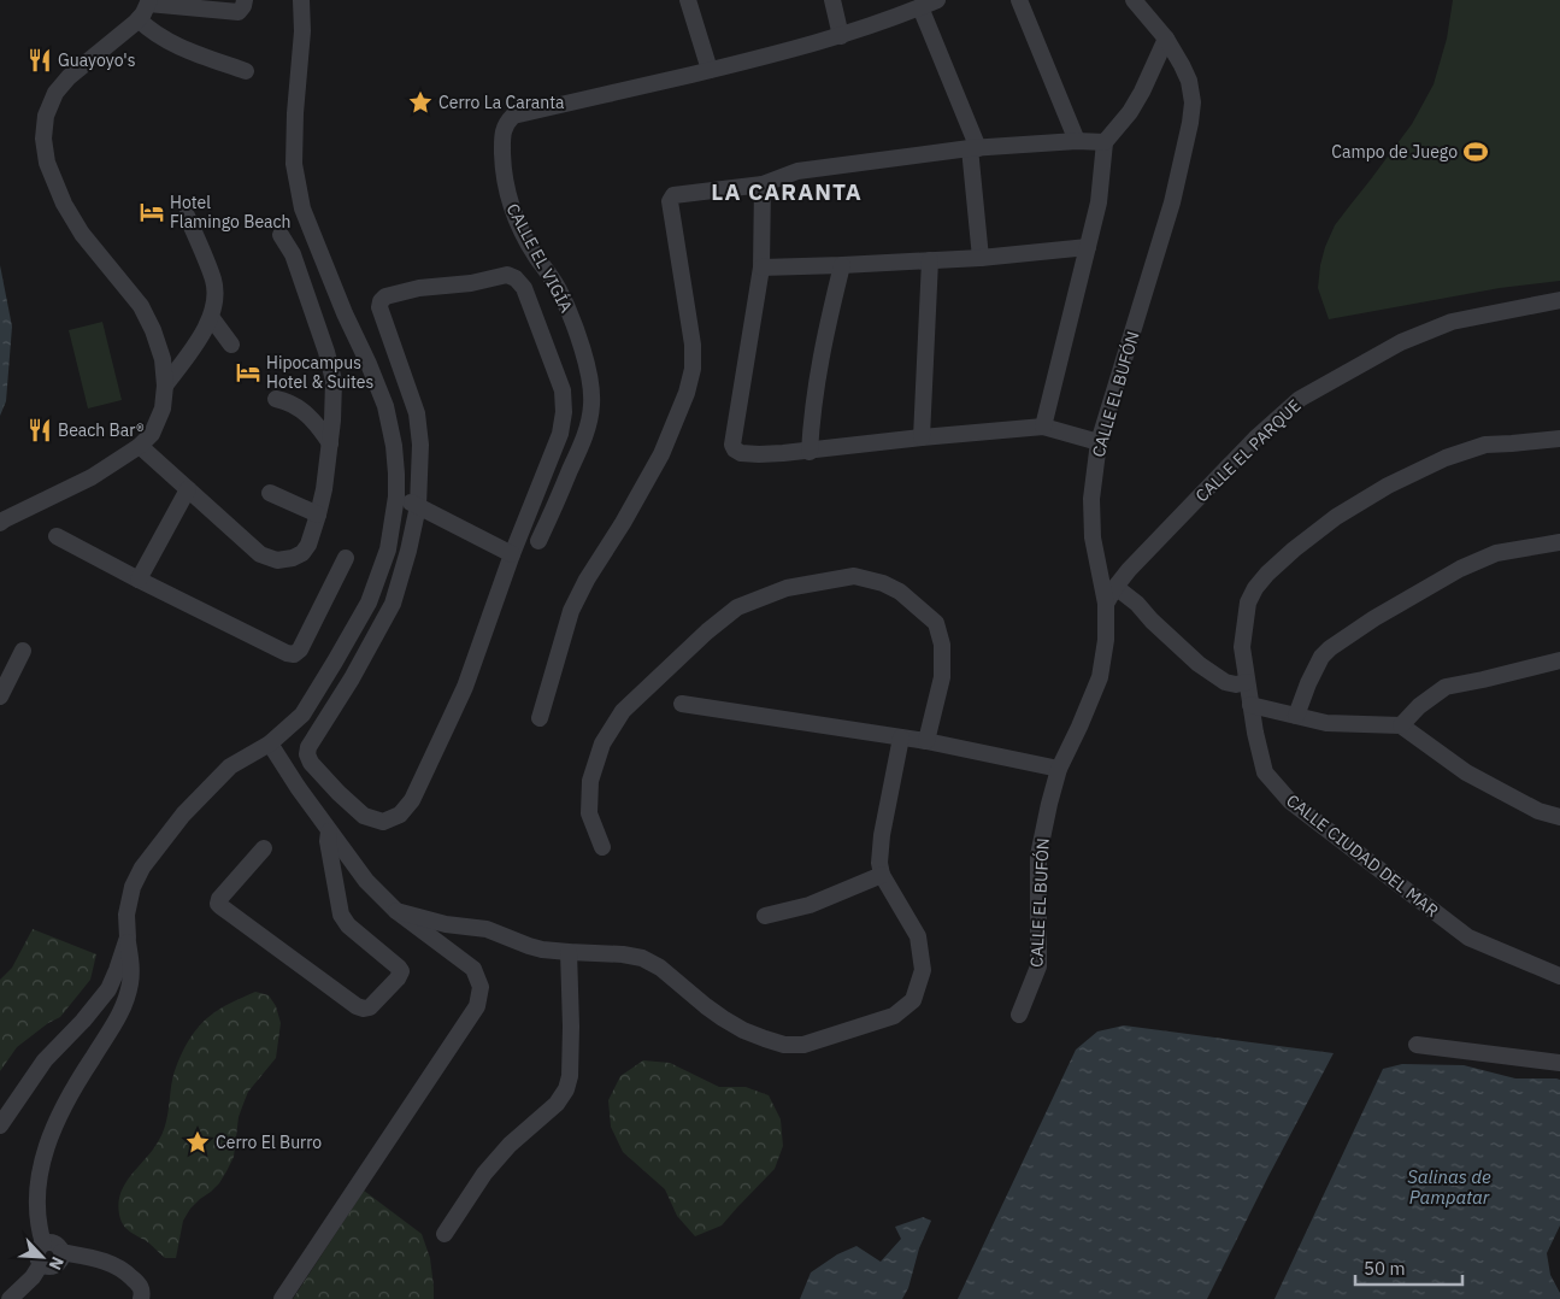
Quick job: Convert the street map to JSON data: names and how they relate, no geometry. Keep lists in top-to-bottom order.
{
  "streets": {
    "street": [
      "CALLE EL VIGÍA",
      "CALLE EL BUFÓN",
      "CALLE EL PARQUE",
      "CALLE CIUDAD DEL MAR"
    ]
  },
  "crossings": [
    ["CALLE EL BUFÓN", "CALLE EL PARQUE"]
  ],
  "districts": ["LA CARANTA"],
  "water": ["Salinas de Pampatar"],
  "places": {
    "restaurant": ["Guayoyo's", "Beach Bar®"],
    "place": ["Cerro La Caranta", "Cerro El Burro"],
    "sports": ["Campo de Juego"],
    "hotel": ["Hotel Flamingo Beach", "Hipocampus Hotel & Suites"]
  },
  "scale_bar": "50 m",
  "north": "bottom right"
}
